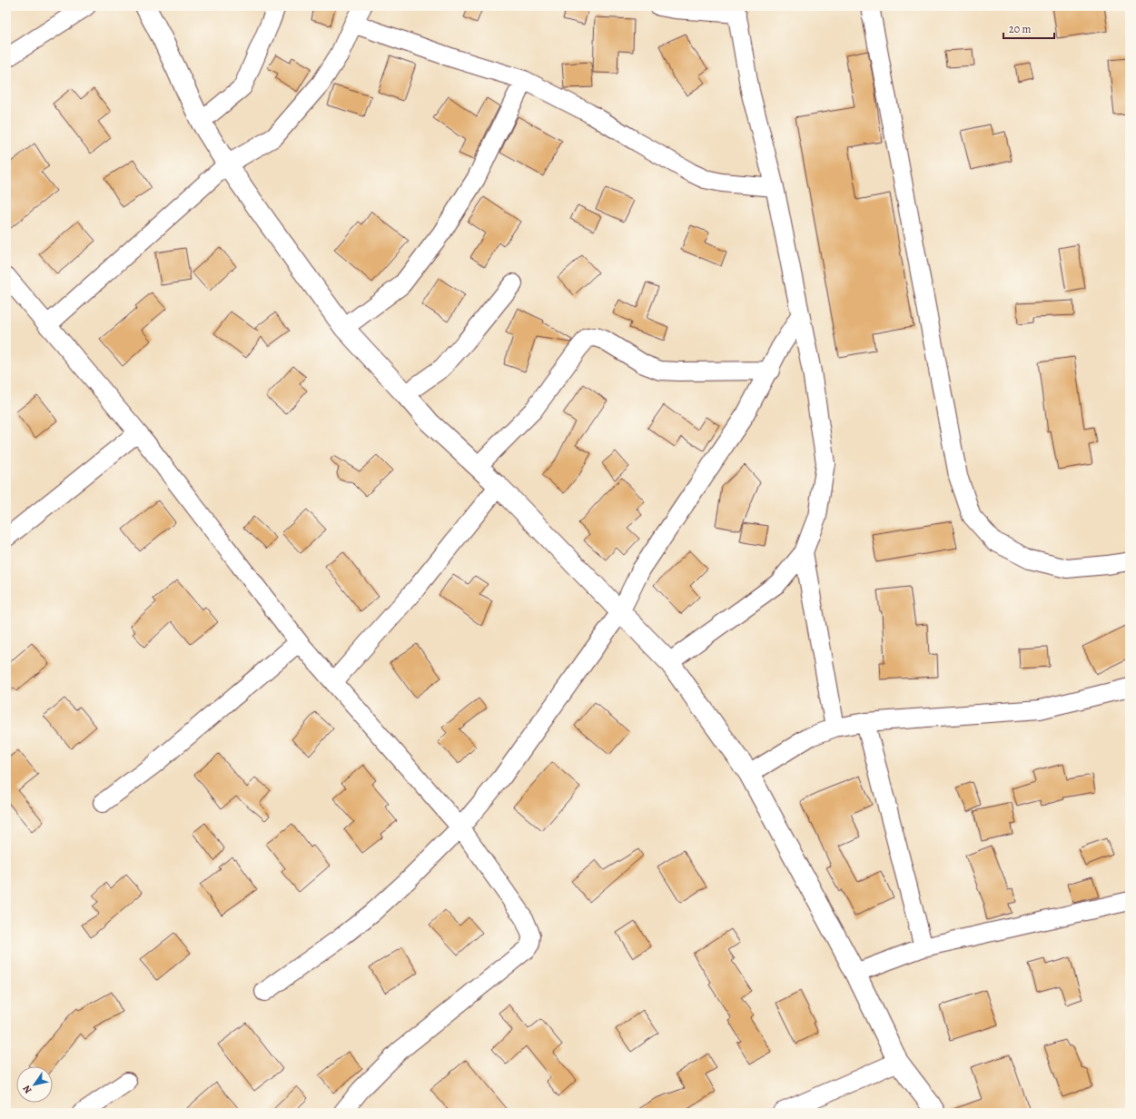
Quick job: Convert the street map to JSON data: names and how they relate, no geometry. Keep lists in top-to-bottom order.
{
  "scale_bar": "20 m",
  "north": "bottom left"
}
